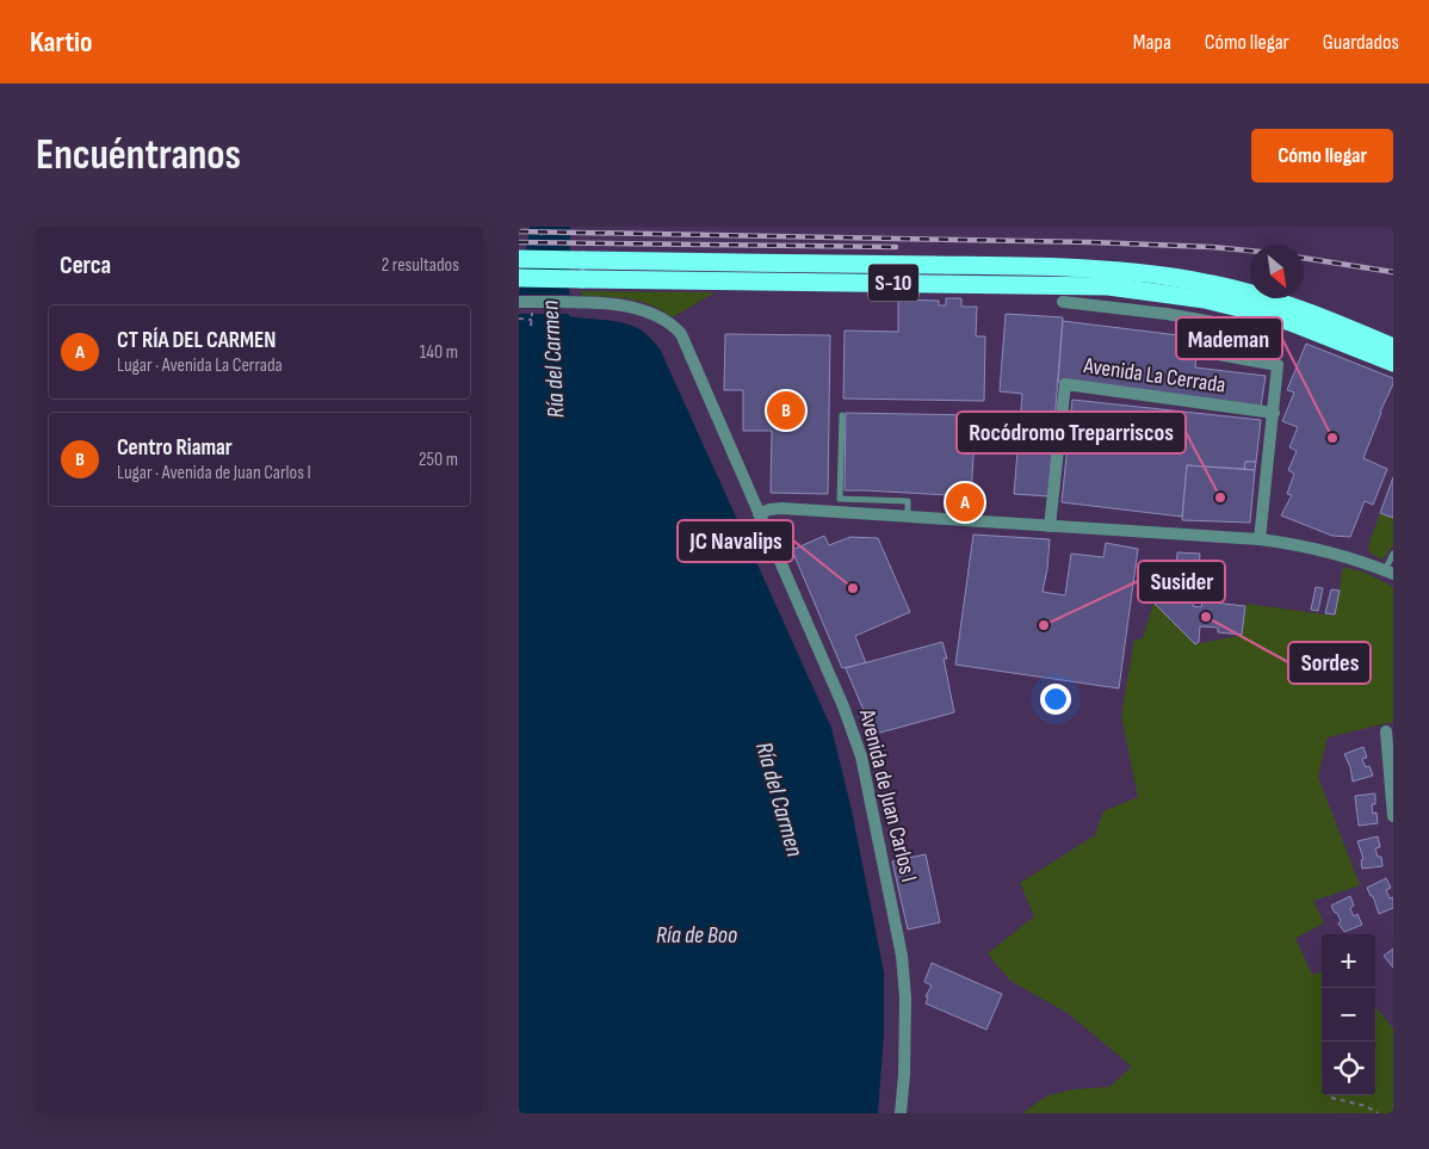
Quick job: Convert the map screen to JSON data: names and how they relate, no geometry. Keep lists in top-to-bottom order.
{
  "streets": {
    "highway": ["S-10"],
    "street": ["Avenida La Cerrada", "Avenida de Juan Carlos I"]
  },
  "water": ["Ría del Carmen", "Ría de Boo"],
  "places": [
    "Mademan",
    "Rocódromo Treparriscos",
    "JC Navalips",
    "Sordes",
    "Susider"
  ],
  "north": "bottom right",
  "page": {
    "header": "Kartio",
    "nav": ["Mapa", "Cómo llegar", "Guardados"],
    "buttons": "Cómo llegar",
    "title": "Encuéntranos",
    "heading": ["Cerca", "2 resultados"],
    "list": [
      {
        "mark": "A",
        "name": "CT RÍA DEL CARMEN",
        "note": "Lugar · Avenida La Cerrada",
        "value": "140 m"
      },
      {
        "mark": "B",
        "name": "Centro Riamar",
        "note": "Lugar · Avenida de Juan Carlos I",
        "value": "250 m"
      }
    ],
    "pins": ["B", "A"],
    "map_buttons": ["+", "−"]
  }
}
